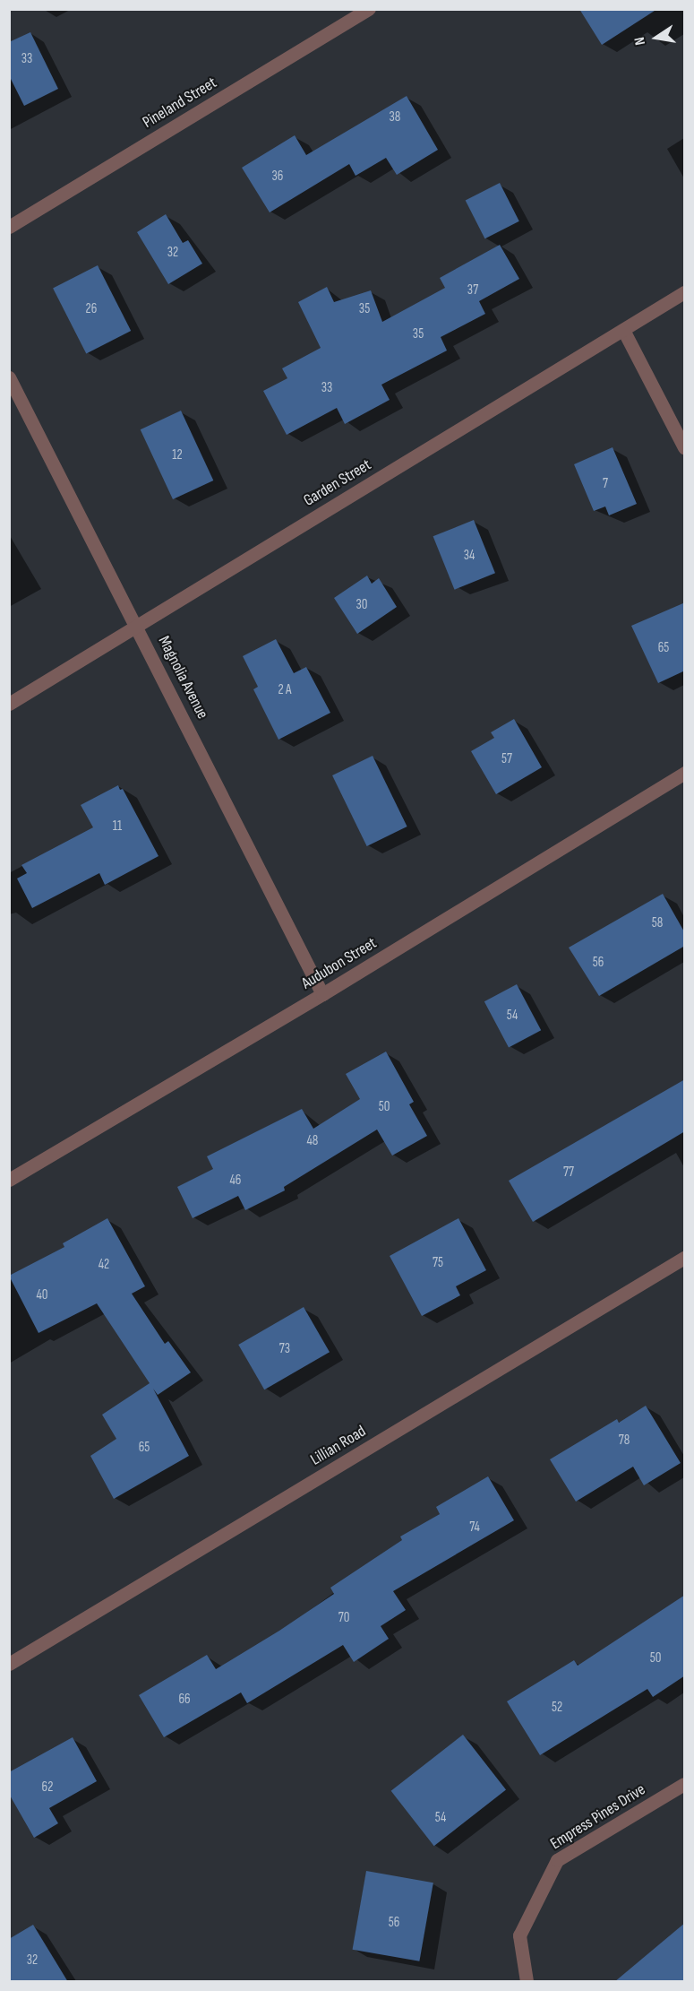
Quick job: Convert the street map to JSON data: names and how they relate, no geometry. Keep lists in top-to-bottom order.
{
  "streets": {
    "street": [
      "Pineland Street",
      "Garden Street",
      "Magnolia Avenue",
      "Audubon Street",
      "Lillian Road",
      "Empress Pines Drive"
    ]
  },
  "crossings": [
    ["Garden Street", "Magnolia Avenue"],
    ["Magnolia Avenue", "Audubon Street"]
  ],
  "house_numbers": [
    "33",
    "38",
    "36",
    "32",
    "37",
    "26",
    "35",
    "35",
    "33",
    "12",
    "7",
    "34",
    "30",
    "65",
    "2 A",
    "57",
    "11",
    "58",
    "56",
    "54",
    "50",
    "48",
    "77",
    "46",
    "75",
    "42",
    "40",
    "73",
    "78",
    "65",
    "74",
    "70",
    "50",
    "66",
    "52",
    "62",
    "54",
    "56",
    "32"
  ],
  "north": "left"
}
